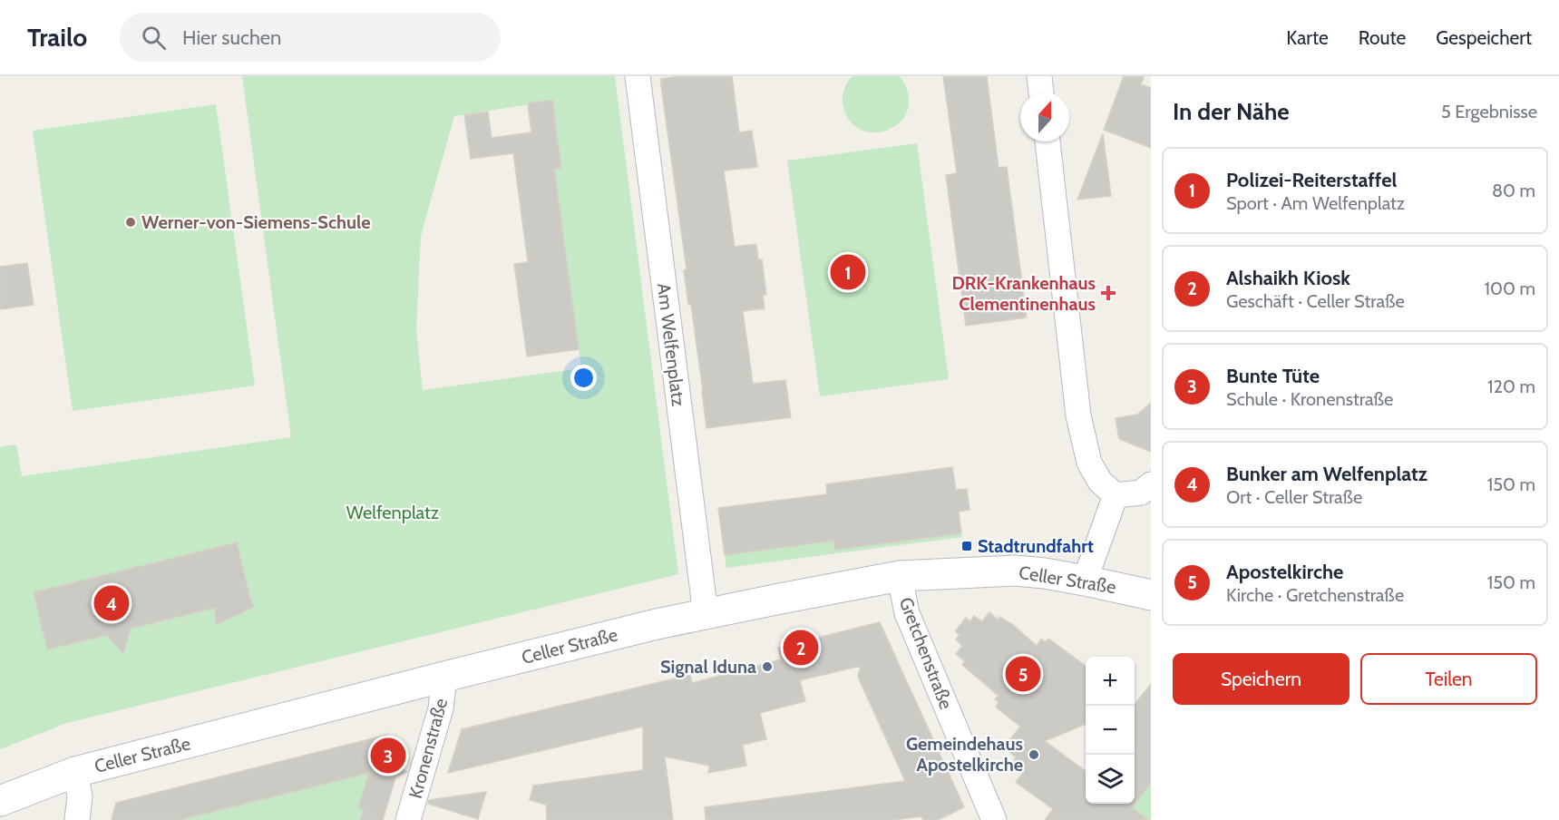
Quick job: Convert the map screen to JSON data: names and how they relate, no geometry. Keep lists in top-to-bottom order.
{
  "streets": {
    "street": [
      "Am Welfenplatz",
      "Celler Straße",
      "Gretchenstraße",
      "Kronenstraße"
    ]
  },
  "crossings": [
    ["Am Welfenplatz", "Celler Straße"],
    ["Celler Straße", "Gretchenstraße"],
    ["Celler Straße", "Kronenstraße"]
  ],
  "parks": ["Welfenplatz"],
  "places": {
    "other": ["Werner-von-Siemens-Schule", "Signal Iduna", "Gemeindehaus Apostelkirche"],
    "health": ["DRK-Krankenhaus Clementinenhaus"],
    "transit": ["Stadtrundfahrt"]
  },
  "north": "top",
  "page": {
    "header": "Trailo",
    "search": "Hier suchen",
    "nav": ["Karte", "Route", "Gespeichert"],
    "heading": ["In der Nähe", "5 Ergebnisse"],
    "list": [
      {
        "mark": "1",
        "name": "Polizei-Reiterstaffel",
        "note": "Sport · Am Welfenplatz",
        "value": "80 m"
      },
      {
        "mark": "2",
        "name": "Alshaikh Kiosk",
        "note": "Geschäft · Celler Straße",
        "value": "100 m"
      },
      {
        "mark": "3",
        "name": "Bunte Tüte",
        "note": "Schule · Kronenstraße",
        "value": "120 m"
      },
      {
        "mark": "4",
        "name": "Bunker am Welfenplatz",
        "note": "Ort · Celler Straße",
        "value": "150 m"
      },
      {
        "mark": "5",
        "name": "Apostelkirche",
        "note": "Kirche · Gretchenstraße",
        "value": "150 m"
      }
    ],
    "pins": [
      "1",
      "4",
      "2",
      "5",
      "3"
    ],
    "buttons": ["Speichern", "Teilen"],
    "map_buttons": ["+", "−"]
  }
}
